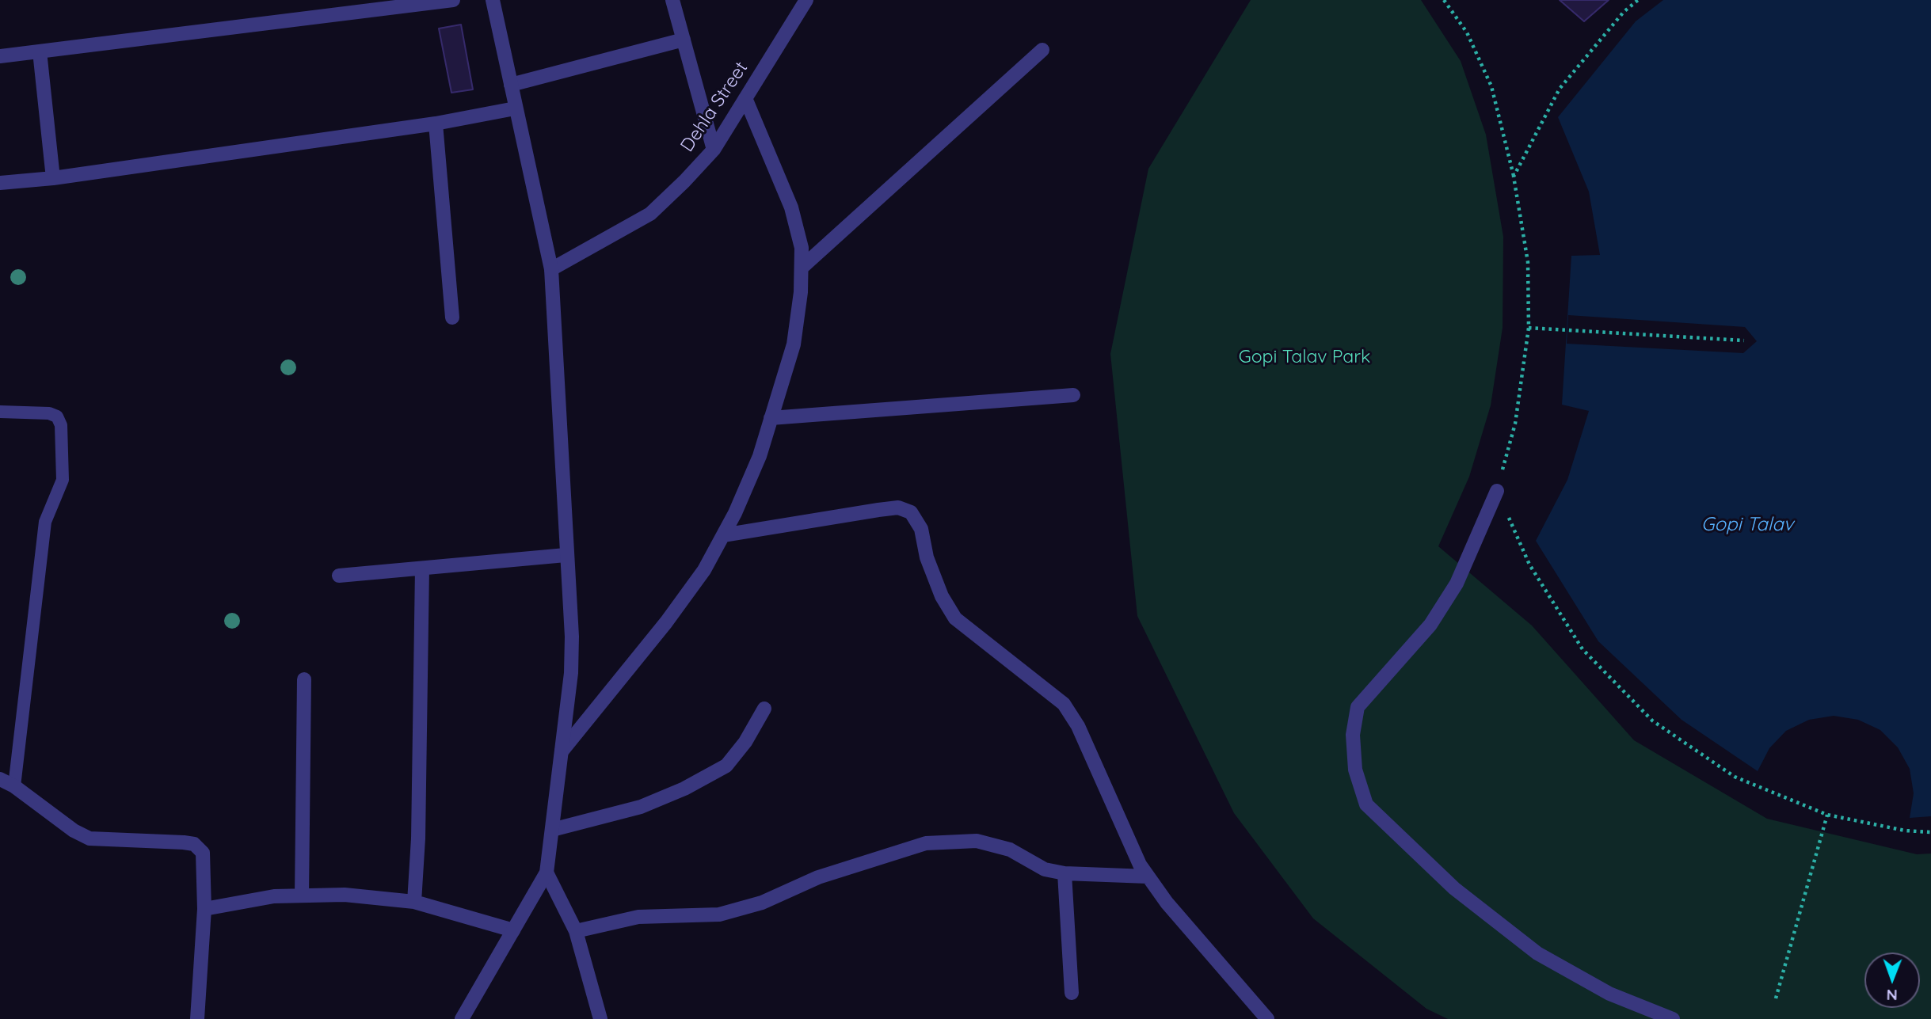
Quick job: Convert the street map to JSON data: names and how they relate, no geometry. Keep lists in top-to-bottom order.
{
  "streets": {
    "street": ["Dehla Street"]
  },
  "water": ["Gopi Talav"],
  "parks": ["Gopi Talav Park"],
  "north": "bottom"
}
